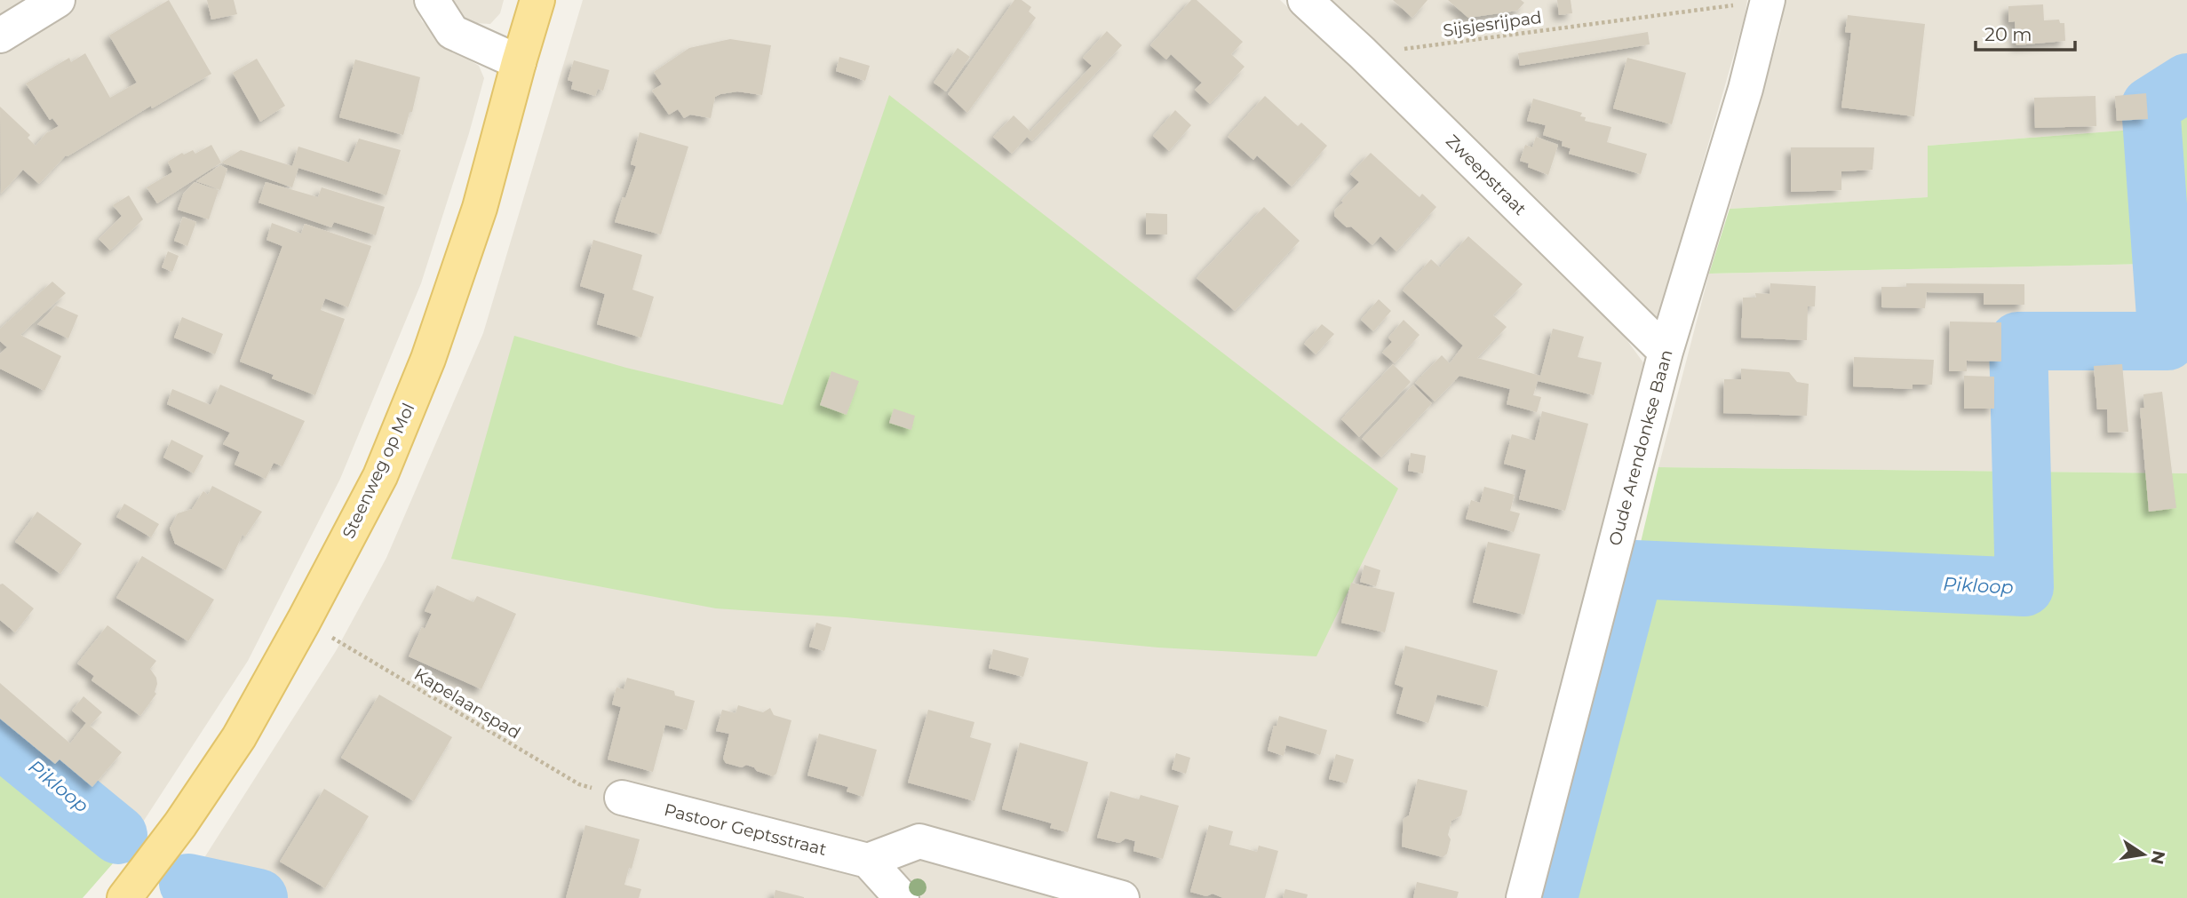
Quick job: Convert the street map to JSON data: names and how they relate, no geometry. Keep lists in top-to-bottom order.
{
  "streets": {
    "main road": ["Steenweg op Mol"],
    "street": ["Zweepstraat", "Oude Arendonkse Baan", "Pastoor Geptsstraat"],
    "path": ["Sijsjesrijpad", "Kapelaanspad"]
  },
  "crossings": [
    ["Sijsjesrijpad", "Zweepstraat"],
    ["Sijsjesrijpad", "Oude Arendonkse Baan"],
    ["Zweepstraat", "Oude Arendonkse Baan"],
    ["Steenweg op Mol", "Kapelaanspad"],
    ["Kapelaanspad", "Pastoor Geptsstraat"]
  ],
  "water": ["Pikloop"],
  "scale_bar": "20 m",
  "north": "right"
}
